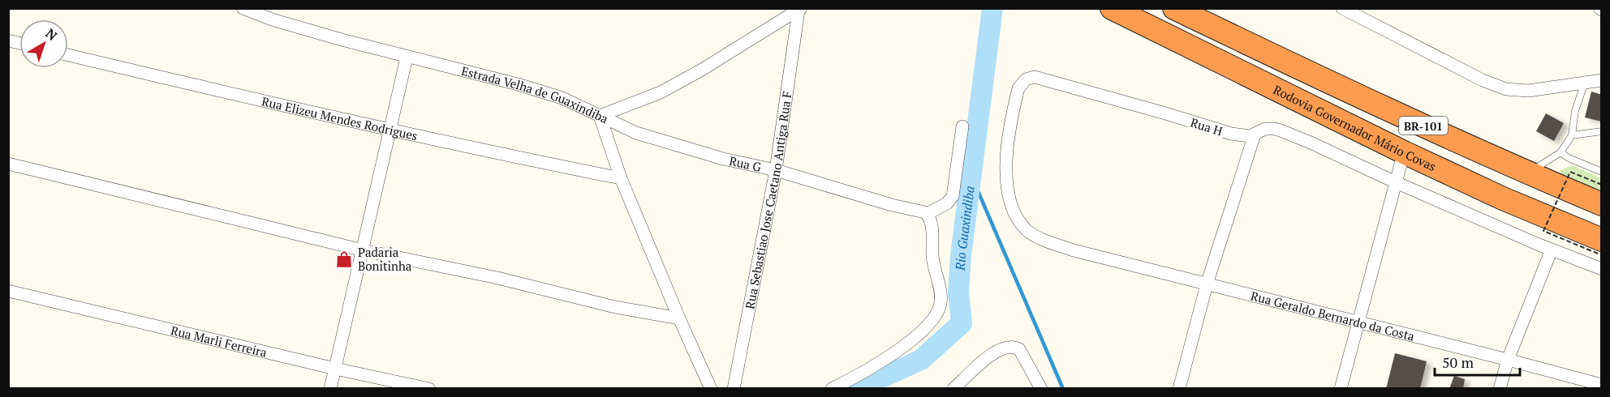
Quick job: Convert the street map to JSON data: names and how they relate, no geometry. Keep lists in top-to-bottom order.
{
  "streets": {
    "highway": ["BR-101", "Rodovia Governador Mário Covas"],
    "street": [
      "Estrada Velha de Guaxindiba",
      "Rua Elizeu Mendes Rodrigues",
      "Rua H",
      "Rua G",
      "Rua Sebastiao Jose Caetano Antiga Rua F",
      "Rua Geraldo Bernardo da Costa",
      "Rua Marli Ferreira"
    ]
  },
  "crossings": [
    ["Estrada Velha de Guaxindiba", "Rua Elizeu Mendes Rodrigues"],
    ["Estrada Velha de Guaxindiba", "Rua G"],
    ["Rua H", "Rua Geraldo Bernardo da Costa"],
    ["Rua G", "Rua Sebastiao Jose Caetano Antiga Rua F"]
  ],
  "water": ["Rio Guaxindiba"],
  "places": {
    "shop": ["Padaria Bonitinha"]
  },
  "scale_bar": "50 m",
  "north": "top right"
}
